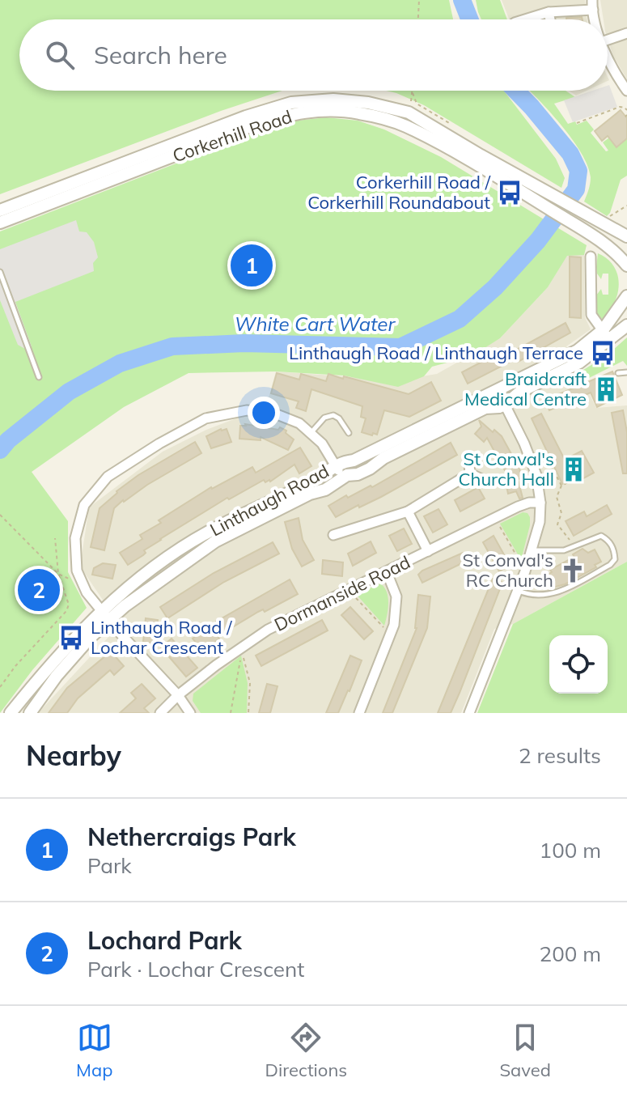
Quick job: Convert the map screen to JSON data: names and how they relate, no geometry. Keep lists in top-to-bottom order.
{
  "streets": {
    "street": ["Corkerhill Road", "Linthaugh Road", "Dormanside Road"]
  },
  "water": ["White Cart Water"],
  "places": {
    "bus stop": ["Corkerhill Road / Corkerhill Roundabout", "Linthaugh Road / Linthaugh Terrace", "Linthaugh Road / Lochar Crescent"],
    "building": ["Braidcraft Medical Centre", "St Conval's Church Hall"],
    "church": ["St Conval's RC Church"]
  },
  "page": {
    "search": "Search here",
    "pins": ["1", "2"],
    "heading": ["Nearby", "2 results"],
    "list": [
      {
        "mark": "1",
        "name": "Nethercraigs Park",
        "note": "Park",
        "value": "100 m"
      },
      {
        "mark": "2",
        "name": "Lochard Park",
        "note": "Park · Lochar Crescent",
        "value": "200 m"
      }
    ],
    "nav": ["Map", "Directions", "Saved"]
  }
}
